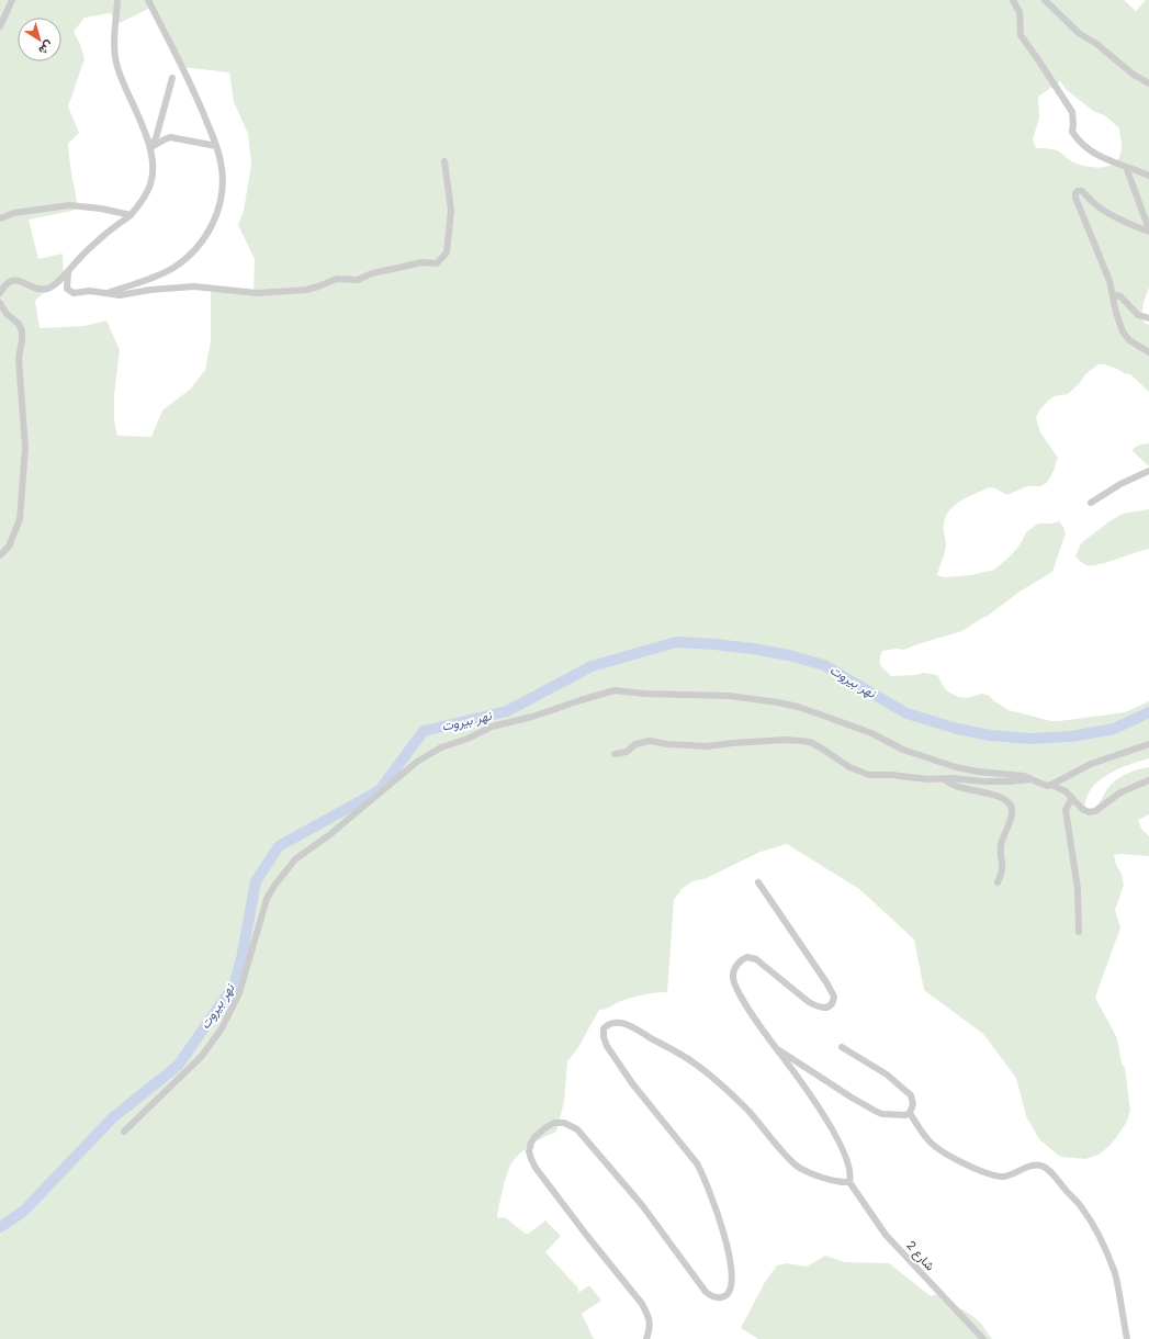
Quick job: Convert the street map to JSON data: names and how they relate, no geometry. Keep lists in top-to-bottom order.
{
  "streets": {
    "street": ["شارع 2"]
  },
  "water": ["نهر بيروت"],
  "north": "bottom right"
}
